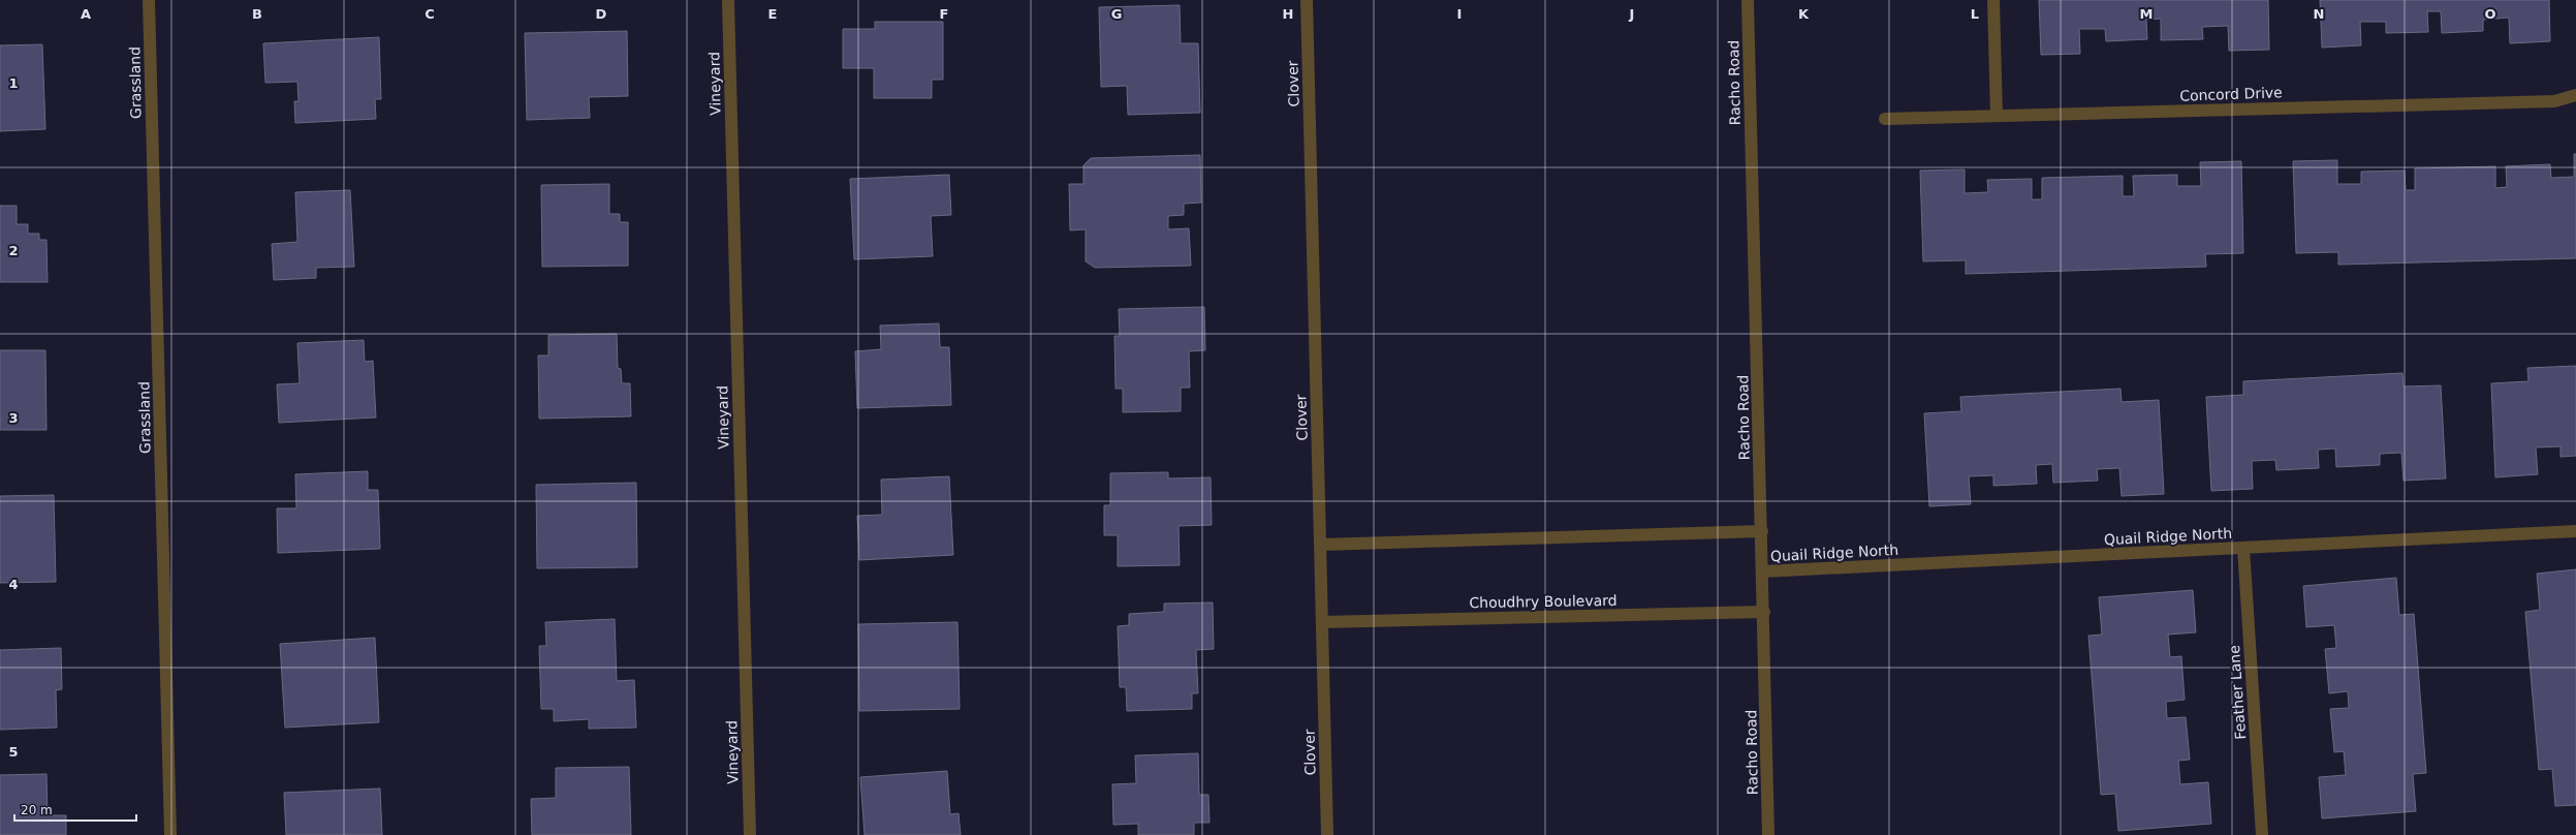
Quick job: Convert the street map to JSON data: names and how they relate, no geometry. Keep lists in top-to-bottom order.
{
  "streets": {
    "street": [
      "Grassland",
      "Racho Road",
      "Vineyard",
      "Clover",
      "Concord Drive",
      "Quail Ridge North",
      "Choudhry Boulevard",
      "Feather Lane"
    ]
  },
  "crossings": [
    ["Racho Road", "Quail Ridge North"],
    ["Racho Road", "Choudhry Boulevard"],
    ["Clover", "Choudhry Boulevard"],
    ["Quail Ridge North", "Feather Lane"]
  ],
  "scale_bar": "20 m",
  "grid": {
    "columns": [
      "A",
      "B",
      "C",
      "D",
      "E",
      "F",
      "G",
      "H",
      "I",
      "J",
      "K",
      "L",
      "M",
      "N",
      "O"
    ],
    "rows": [
      "1",
      "2",
      "3",
      "4",
      "5"
    ]
  }
}
